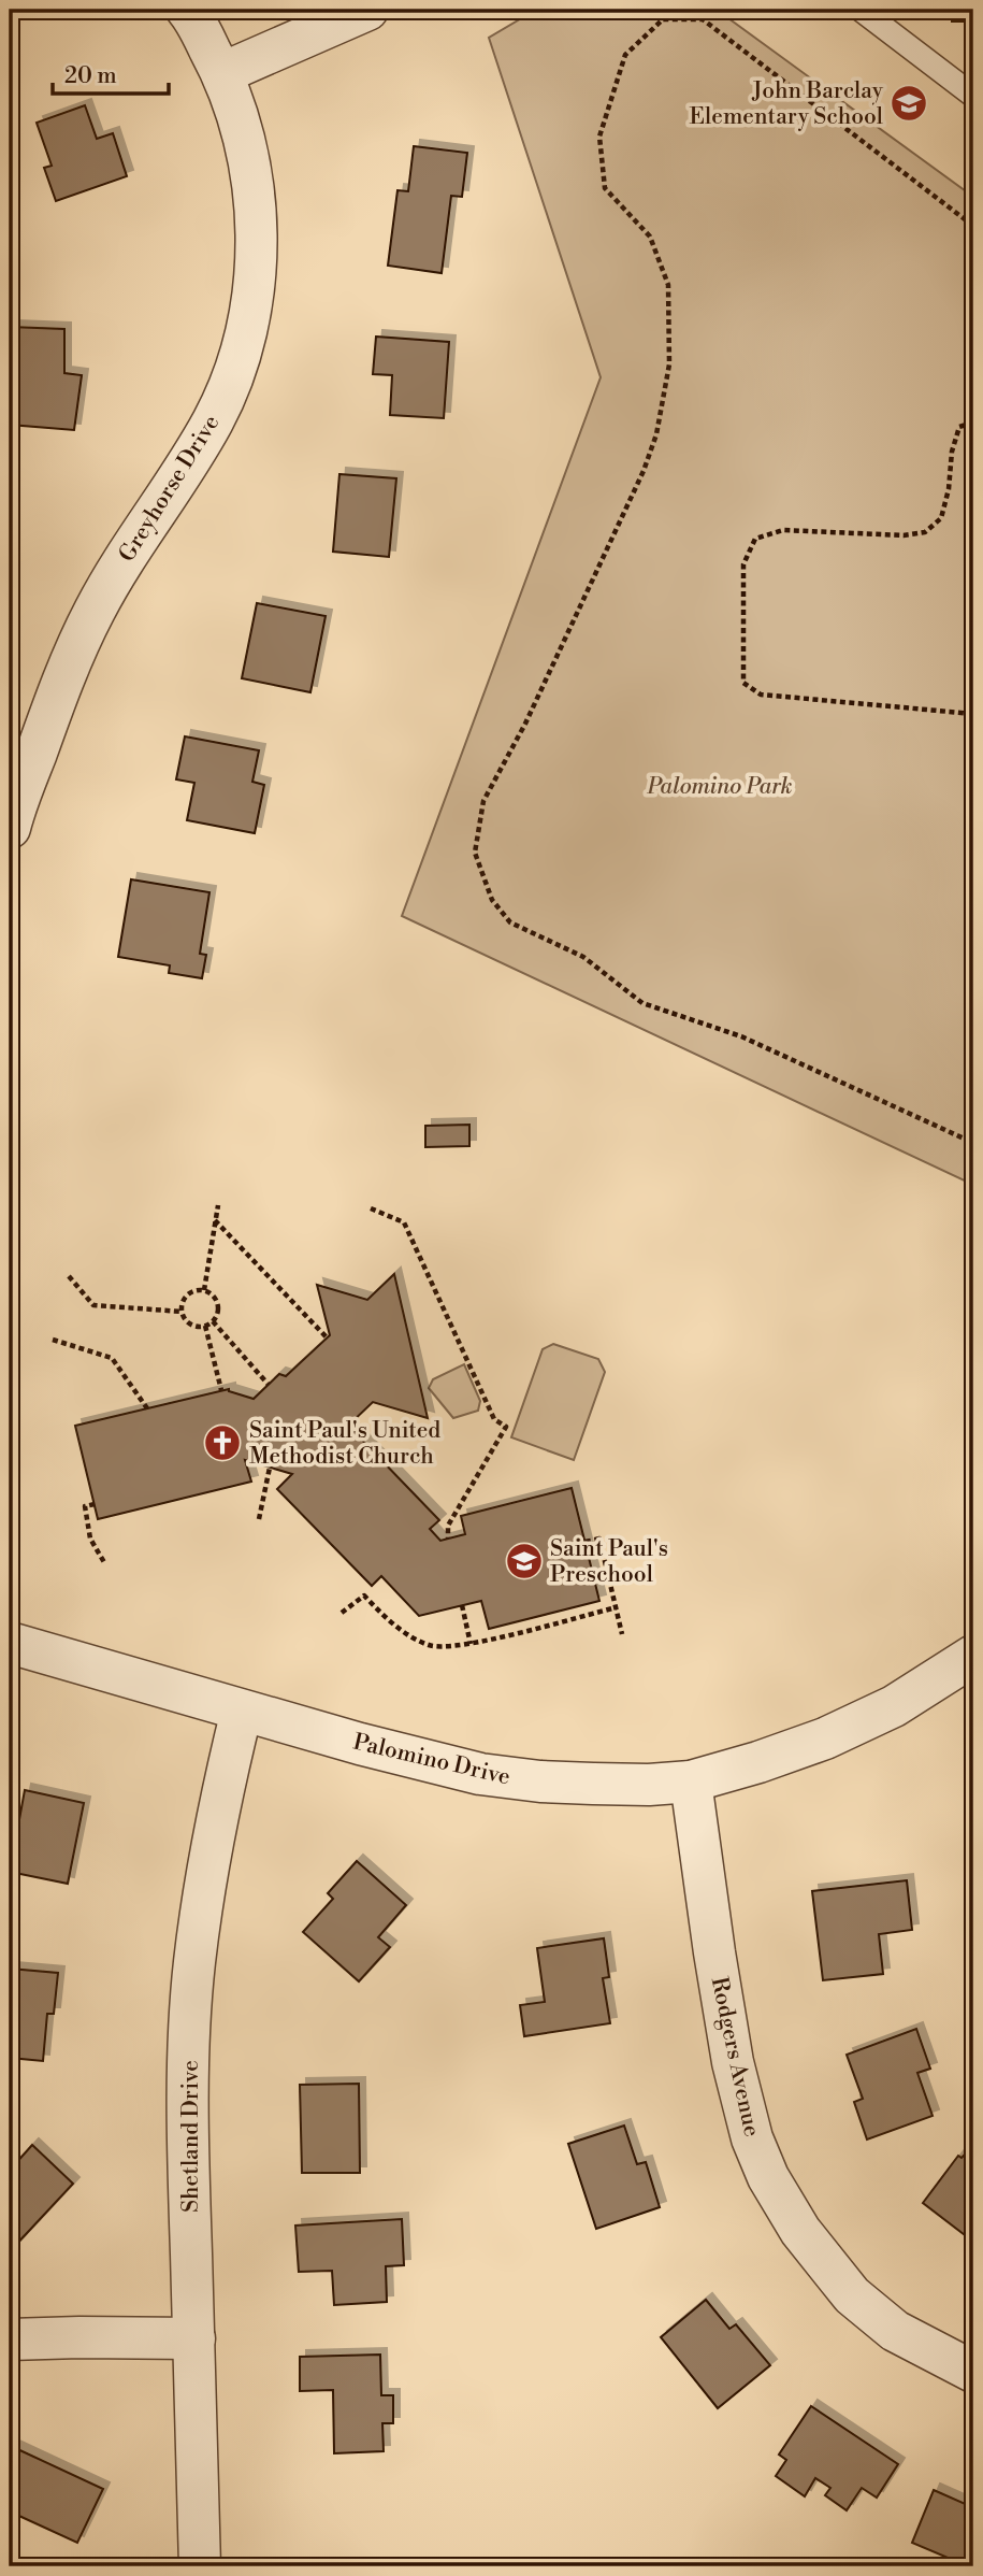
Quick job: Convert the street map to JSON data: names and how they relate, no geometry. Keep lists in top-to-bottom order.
{
  "streets": {
    "street": [
      "Greyhorse Drive",
      "Palomino Drive",
      "Rodgers Avenue",
      "Shetland Drive"
    ]
  },
  "crossings": [
    ["Palomino Drive", "Rodgers Avenue"],
    ["Palomino Drive", "Shetland Drive"]
  ],
  "parks": ["Palomino Park"],
  "places": {
    "school or university": ["John Barclay Elementary School", "Saint Paul's Preschool"],
    "church": ["Saint Paul's United Methodist Church"]
  },
  "scale_bar": "20 m"
}
